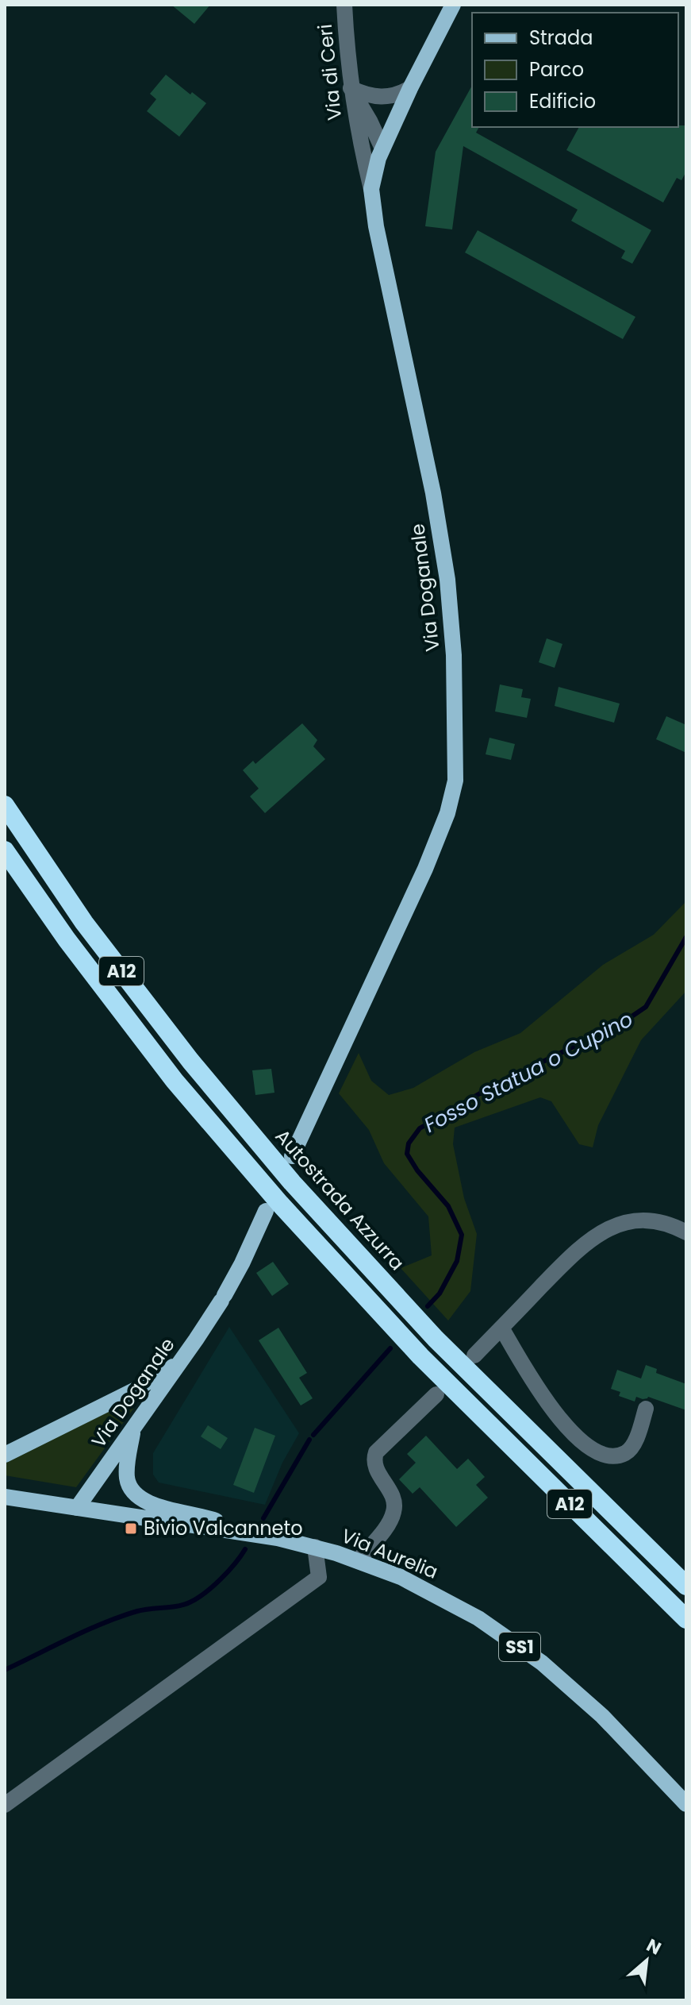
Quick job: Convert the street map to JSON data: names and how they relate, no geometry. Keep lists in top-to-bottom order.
{
  "streets": {
    "highway": ["A12", "Autostrada Azzurra"],
    "main road": ["Via Doganale", "Via Aurelia", "SS1"],
    "street": ["Via di Ceri"]
  },
  "crossings": [
    ["Via di Ceri", "Via Doganale"],
    ["Via Doganale", "Via Aurelia"]
  ],
  "water": ["Fosso Statua o Cupino"],
  "places": {
    "transit": ["Bivio Valcanneto"]
  },
  "legend": ["Strada", "Parco", "Edificio"],
  "north": "top right"
}
